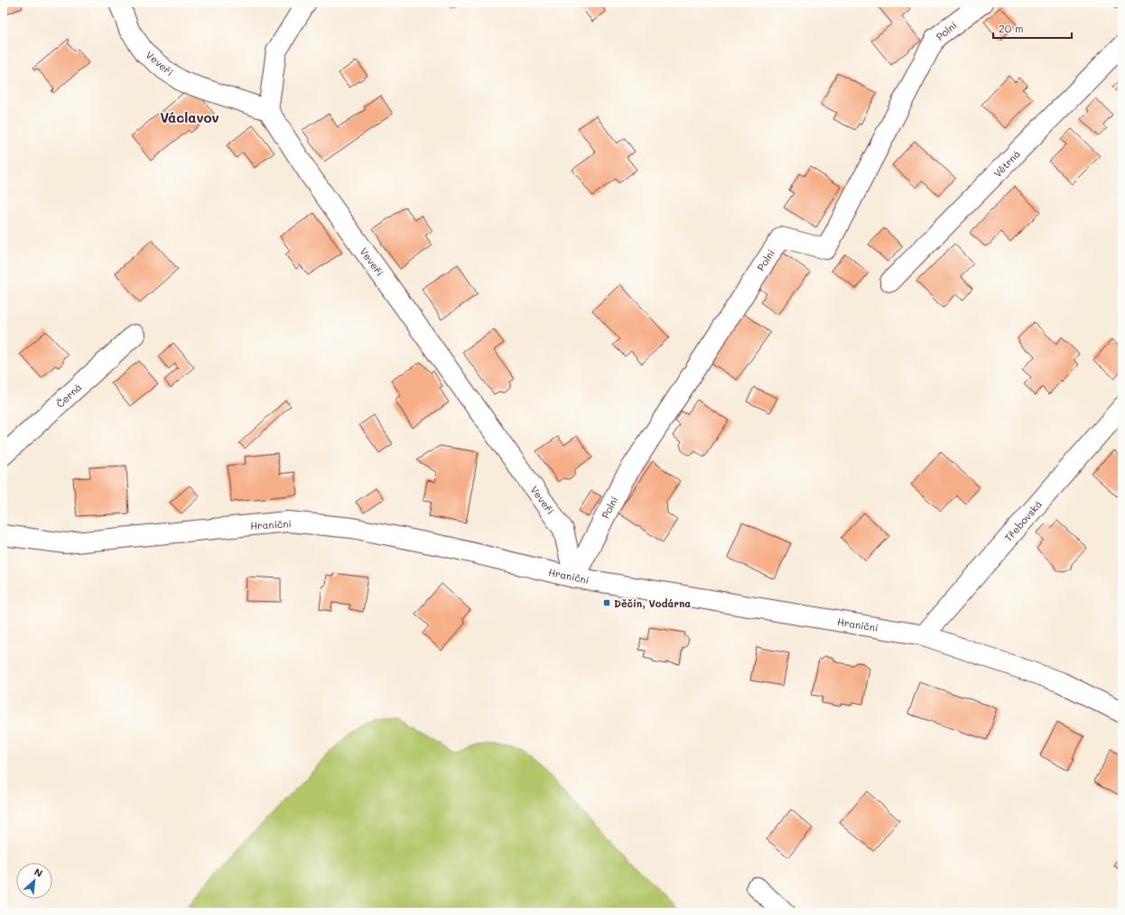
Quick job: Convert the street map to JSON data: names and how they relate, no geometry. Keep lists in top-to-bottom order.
{
  "streets": {
    "street": [
      "Polní",
      "Veveří",
      "Větrná",
      "Černá",
      "Třebovská",
      "Hraniční"
    ]
  },
  "crossings": [
    ["Polní", "Veveří"],
    ["Polní", "Hraniční"],
    ["Veveří", "Hraniční"],
    ["Třebovská", "Hraniční"]
  ],
  "districts": ["Václavov"],
  "places": {
    "transit": ["Děčín, Vodárna"]
  },
  "scale_bar": "20 m",
  "north": "top right"
}
